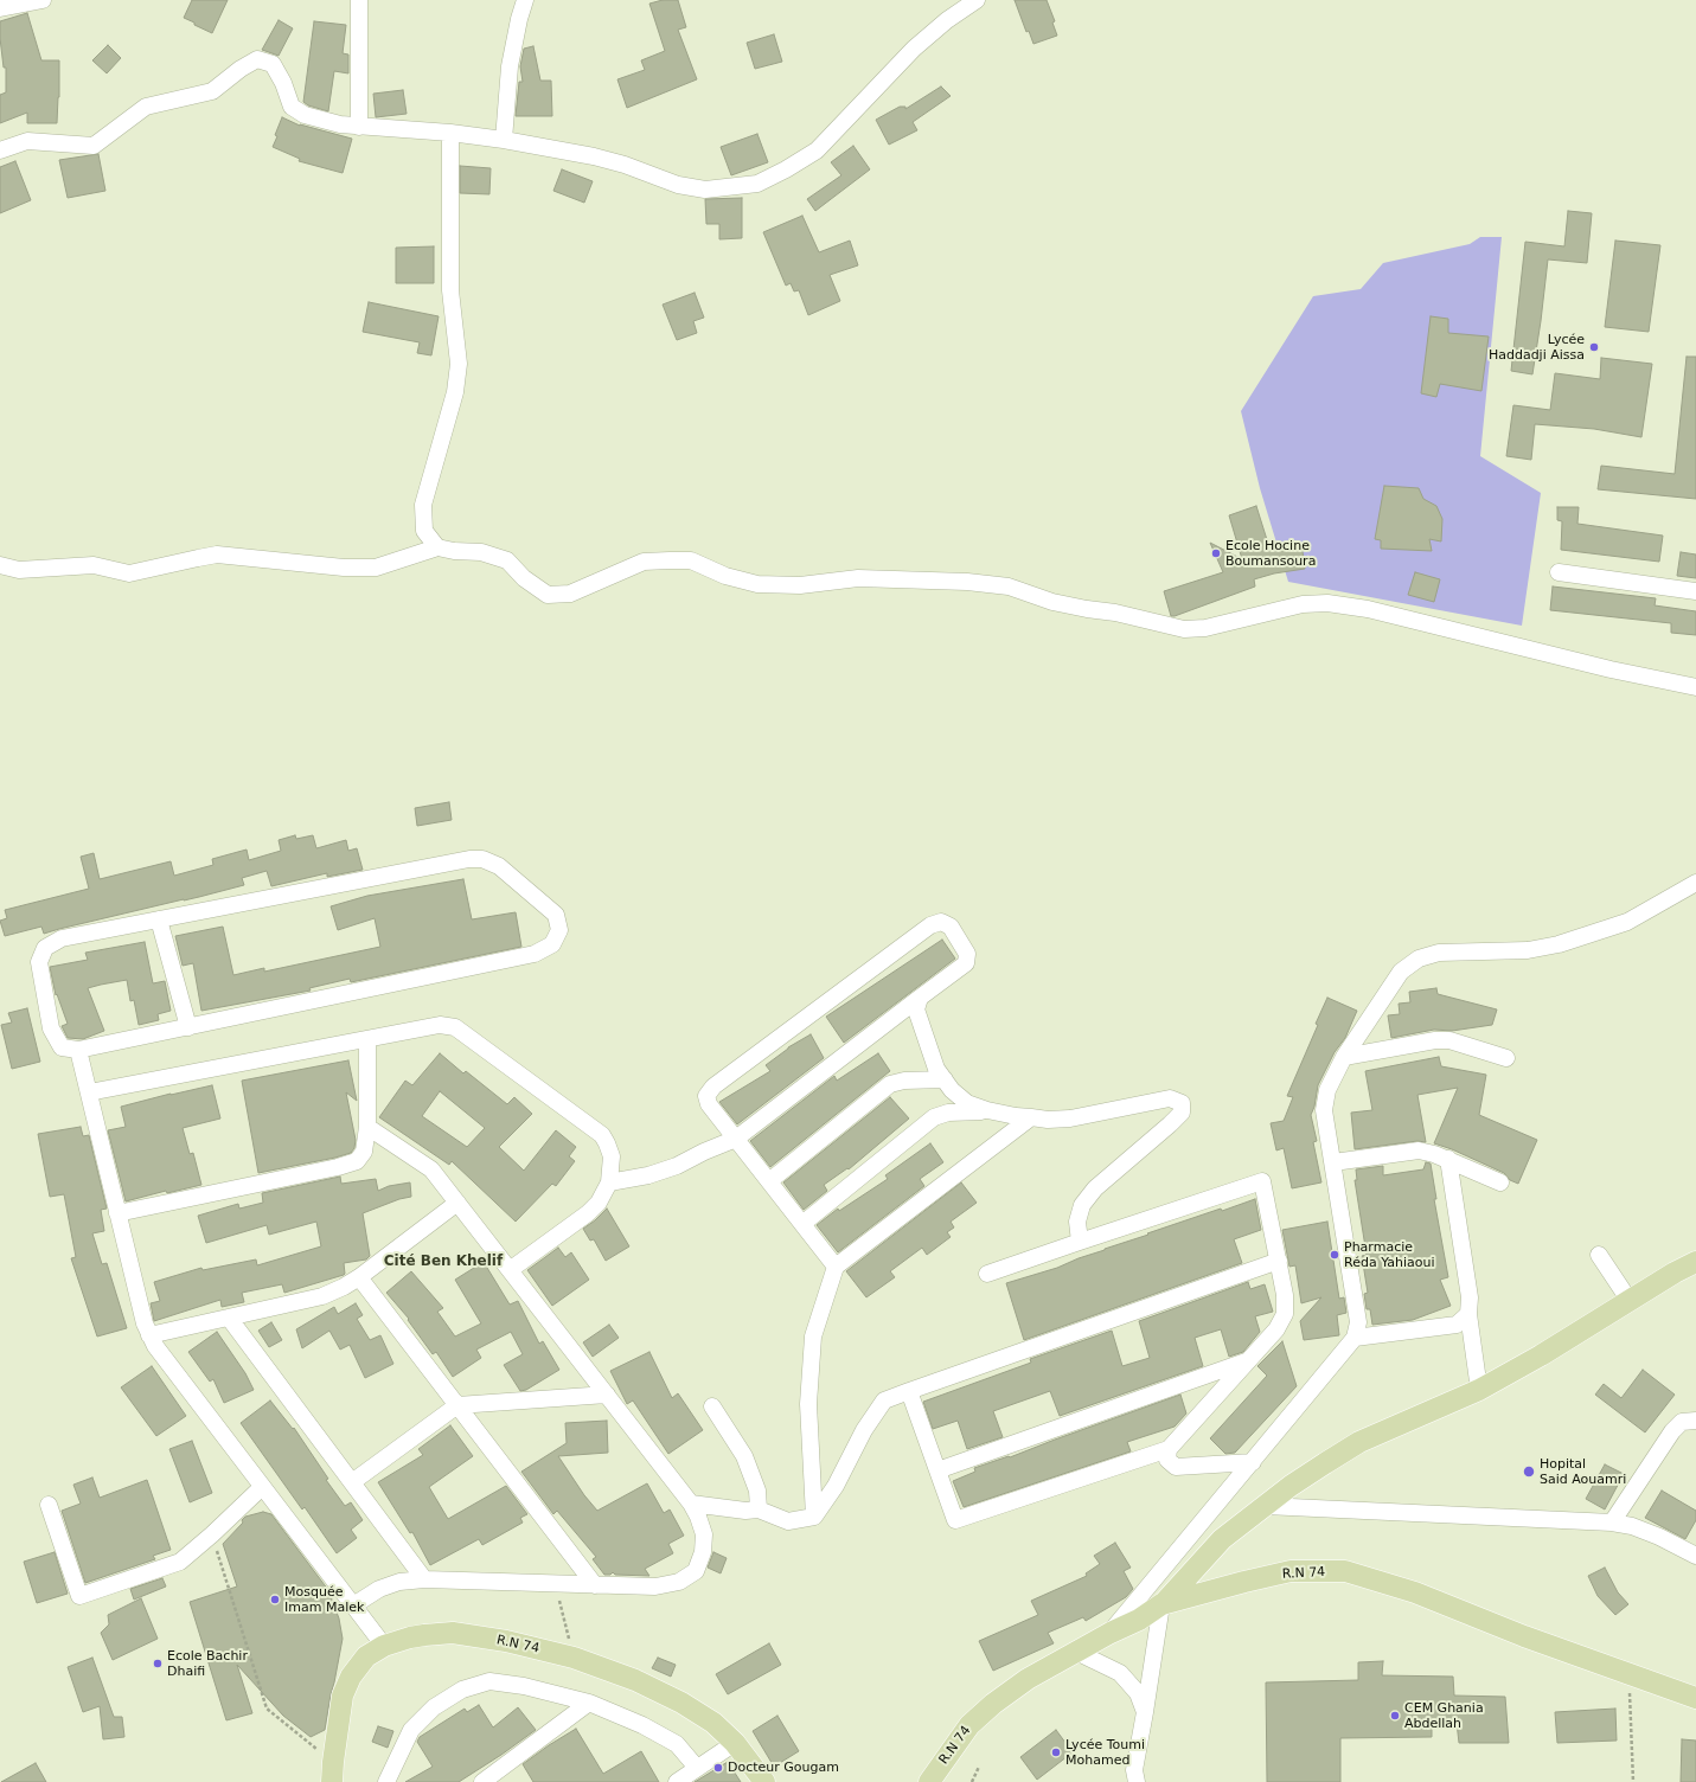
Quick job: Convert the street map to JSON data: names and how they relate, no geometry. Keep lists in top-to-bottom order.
{
  "streets": {
    "main road": ["R.N 74"]
  },
  "districts": ["Cité Ben Khelif"],
  "places": [
    "Lycée Haddadji Aissa",
    "Ecole Hocine Boumansoura",
    "Pharmacie Réda Yahiaoui",
    "Hopital Said Aouamri",
    "Mosquée Imam Malek",
    "Ecole Bachir Dhaifi",
    "CEM Ghania Abdellah",
    "Lycée Toumi Mohamed",
    "Docteur Gougam"
  ]
}
